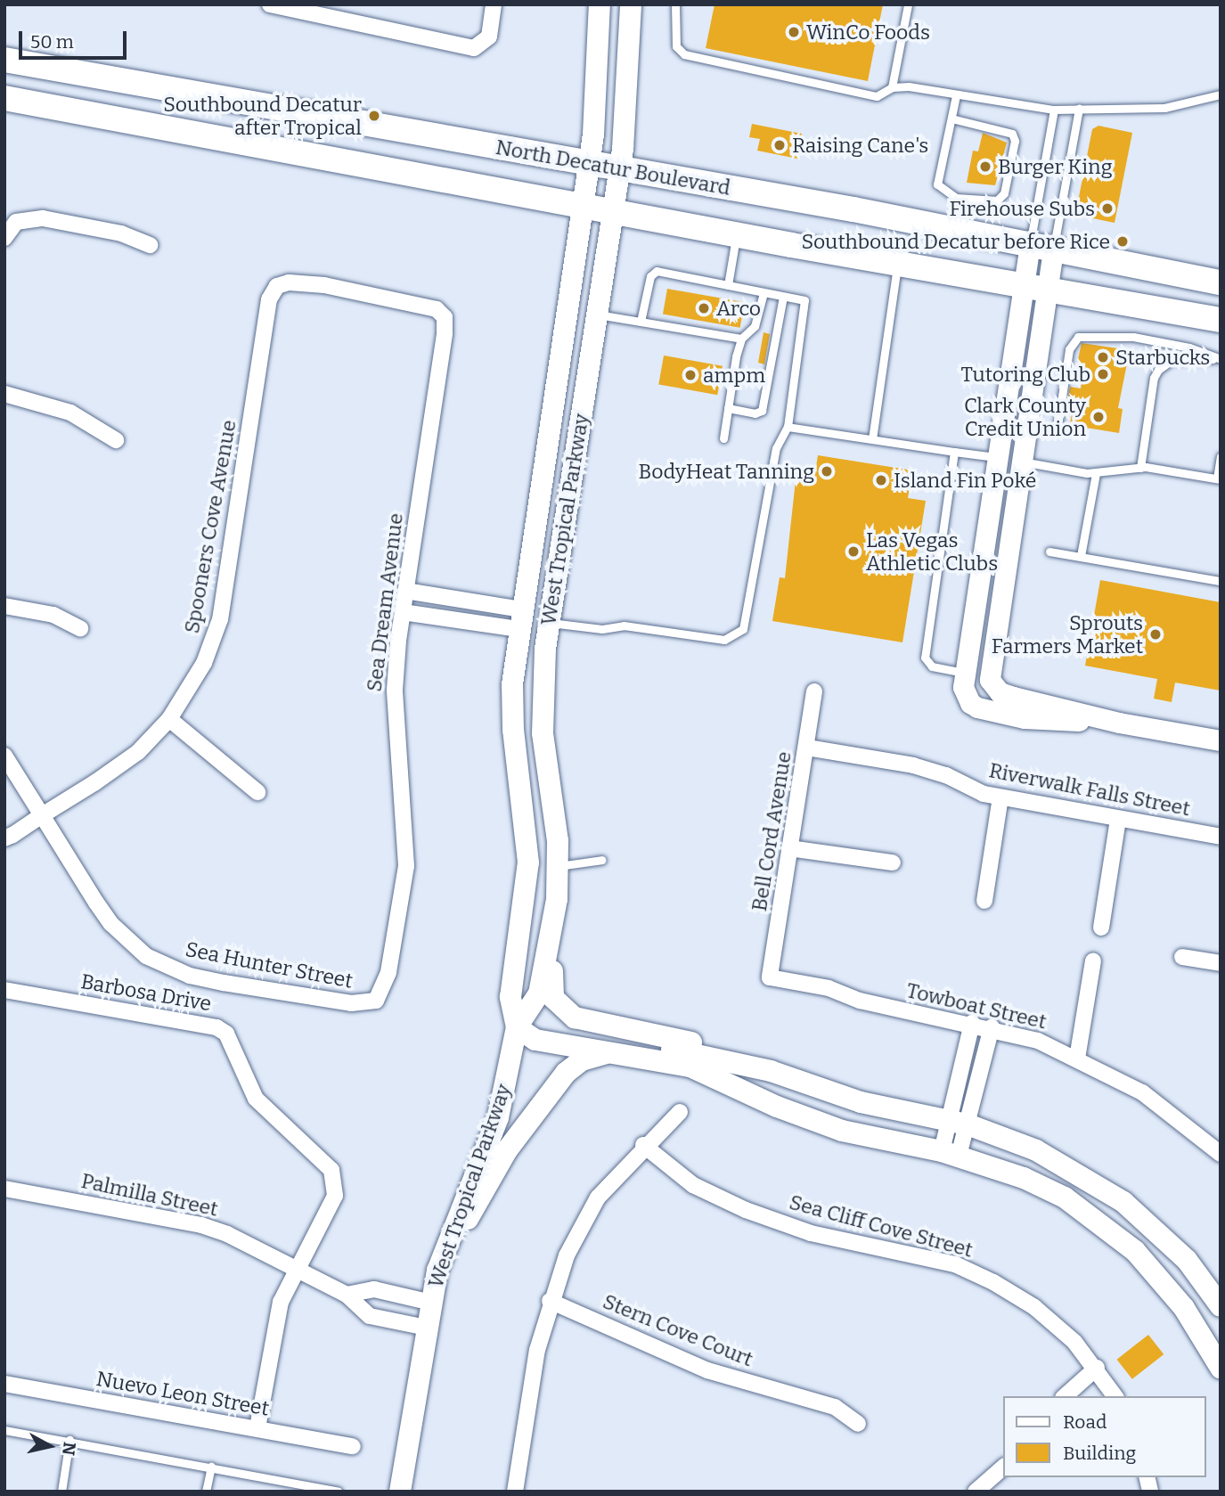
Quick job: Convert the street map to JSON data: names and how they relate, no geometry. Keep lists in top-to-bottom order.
{
  "streets": {
    "main road": ["North Decatur Boulevard", "West Tropical Parkway"],
    "street": [
      "Spooners Cove Avenue",
      "Sea Dream Avenue",
      "Riverwalk Falls Street",
      "Bell Cord Avenue",
      "Sea Hunter Street",
      "Barbosa Drive",
      "Towboat Street",
      "Palmilla Street",
      "Sea Cliff Cove Street",
      "Stern Cove Court",
      "Nuevo Leon Street"
    ]
  },
  "crossings": [
    ["North Decatur Boulevard", "West Tropical Parkway"],
    ["West Tropical Parkway", "Palmilla Street"],
    ["Spooners Cove Avenue", "Sea Dream Avenue"],
    ["Spooners Cove Avenue", "Sea Hunter Street"],
    ["Sea Dream Avenue", "Sea Hunter Street"],
    ["Riverwalk Falls Street", "Bell Cord Avenue"],
    ["Bell Cord Avenue", "Towboat Street"],
    ["Barbosa Drive", "Palmilla Street"]
  ],
  "places": [
    "WinCo Foods",
    "Southbound Decatur after Tropical",
    "Raising Cane's",
    "Burger King",
    "Firehouse Subs",
    "Southbound Decatur before Rice",
    "Arco",
    "Starbucks",
    "Tutoring Club",
    "ampm",
    "Clark County Credit Union",
    "BodyHeat Tanning",
    "Island Fin Poké",
    "Las Vegas Athletic Clubs",
    "Sprouts Farmers Market"
  ],
  "legend": ["Road", "Building"],
  "scale_bar": "50 m",
  "north": "right"
}
